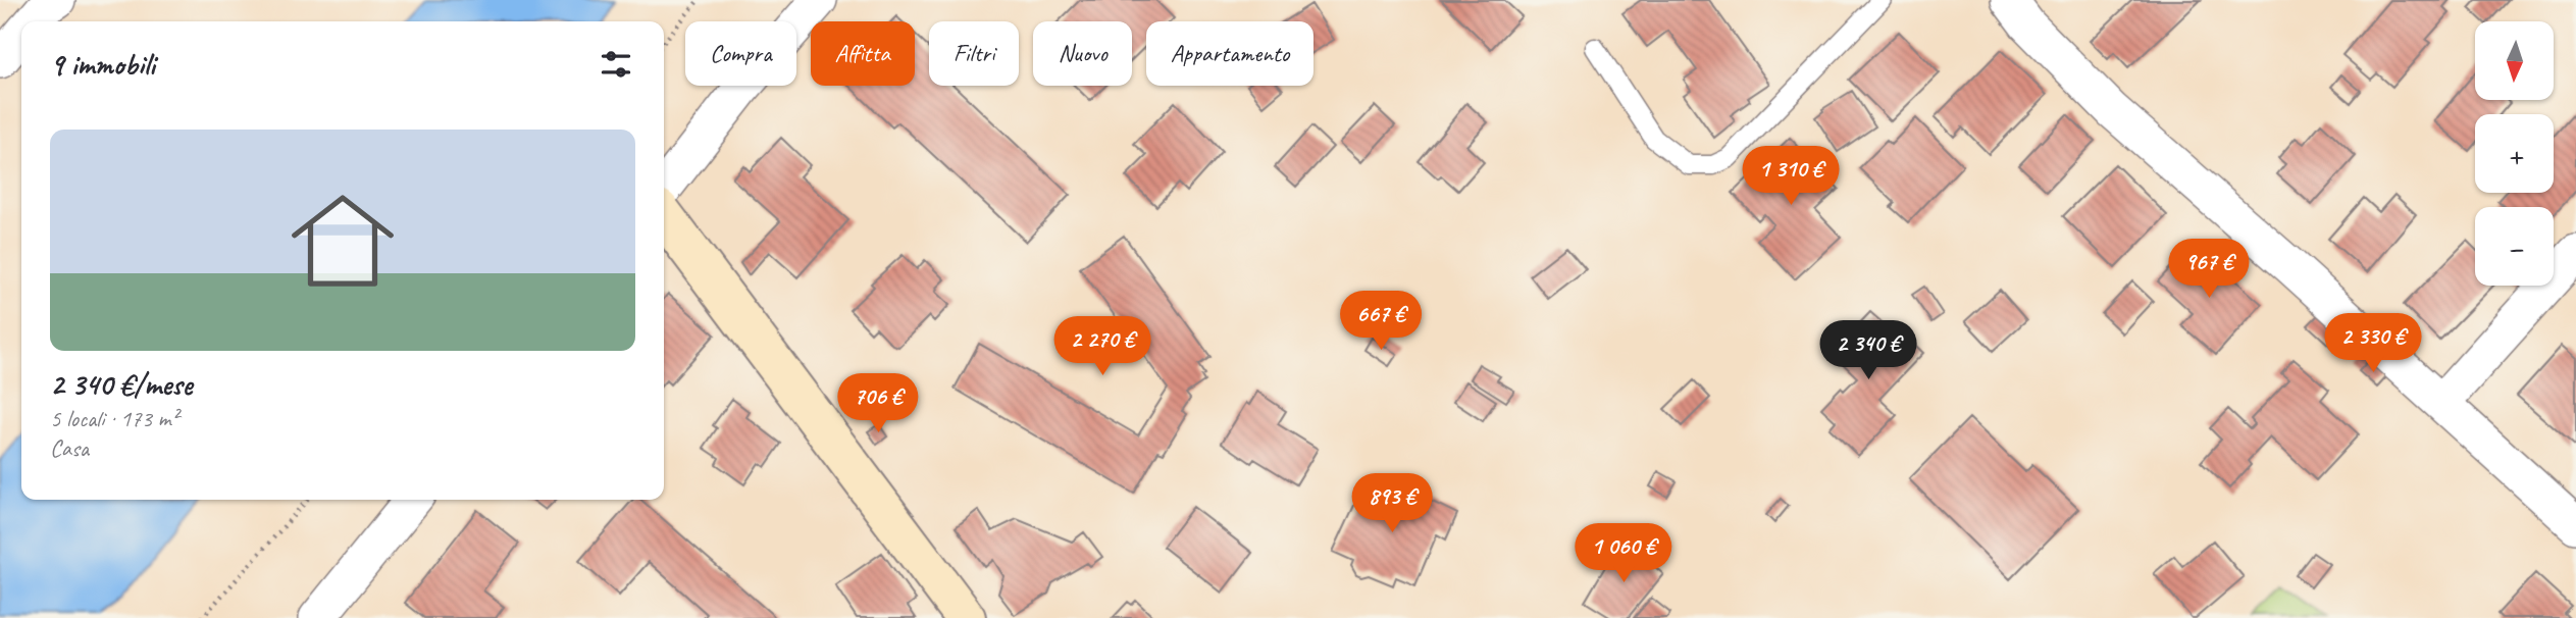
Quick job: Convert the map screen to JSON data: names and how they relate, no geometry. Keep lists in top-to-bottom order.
{
  "north": "bottom",
  "page": {
    "map_buttons": ["+", "−"],
    "chip": [
      "Compra",
      "Affitta",
      "Filtri",
      "Nuovo",
      "Appartamento"
    ],
    "heading": "9 immobili",
    "list": [
      {
        "name": "2 340 €/mese",
        "note": "5 locali · 173 m² · Casa"
      }
    ],
    "price": [
      "1 310 €",
      "967 €",
      "667 €",
      "2 330 €",
      "2 270 €",
      "2 340 €",
      "706 €",
      "893 €",
      "1 060 €"
    ]
  }
}
